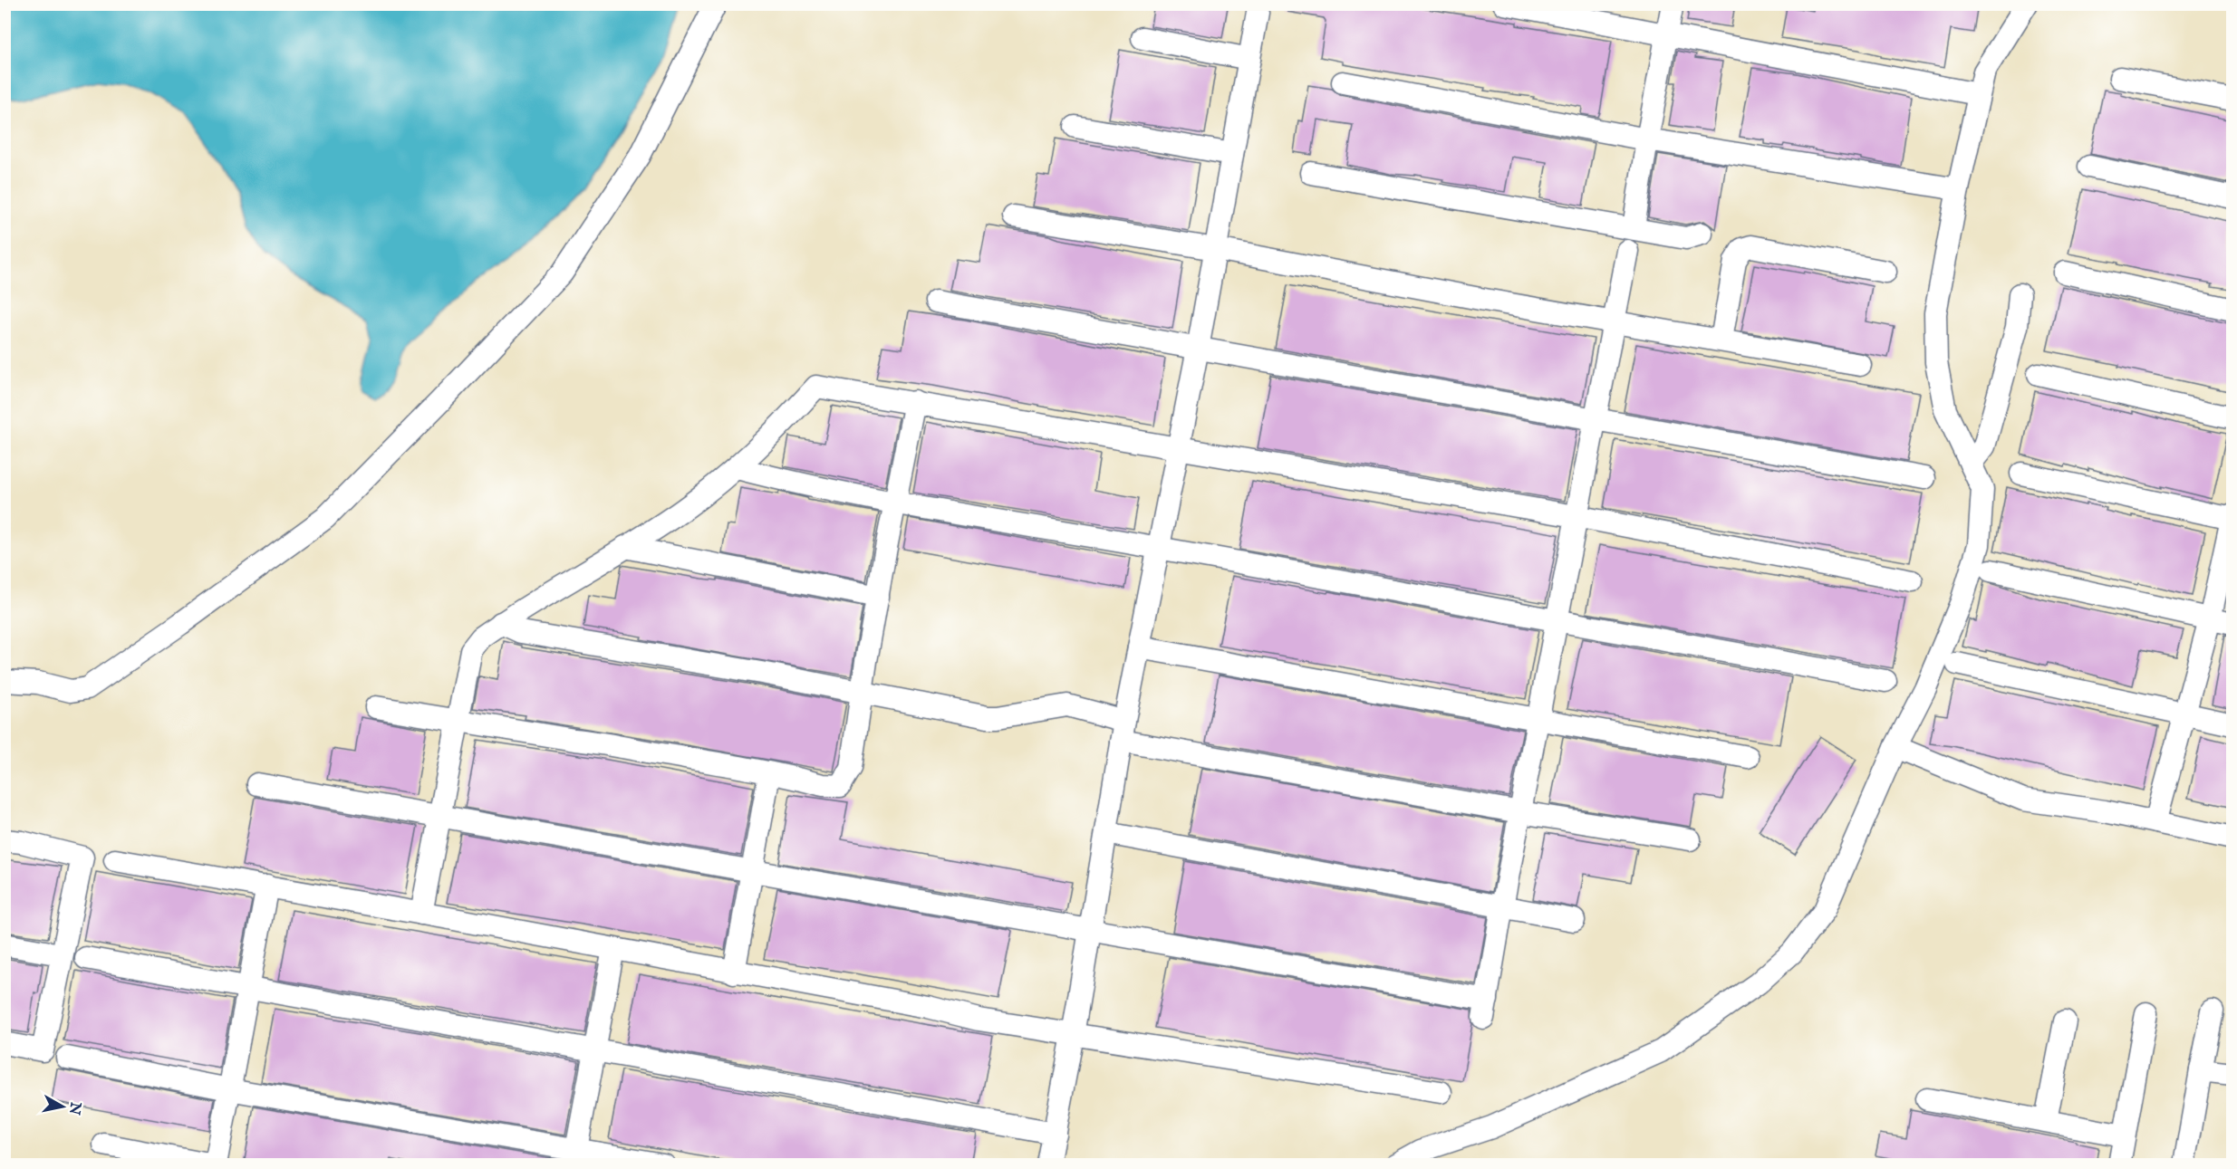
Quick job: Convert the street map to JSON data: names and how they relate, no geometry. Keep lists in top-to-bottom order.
{
  "north": "right"
}
